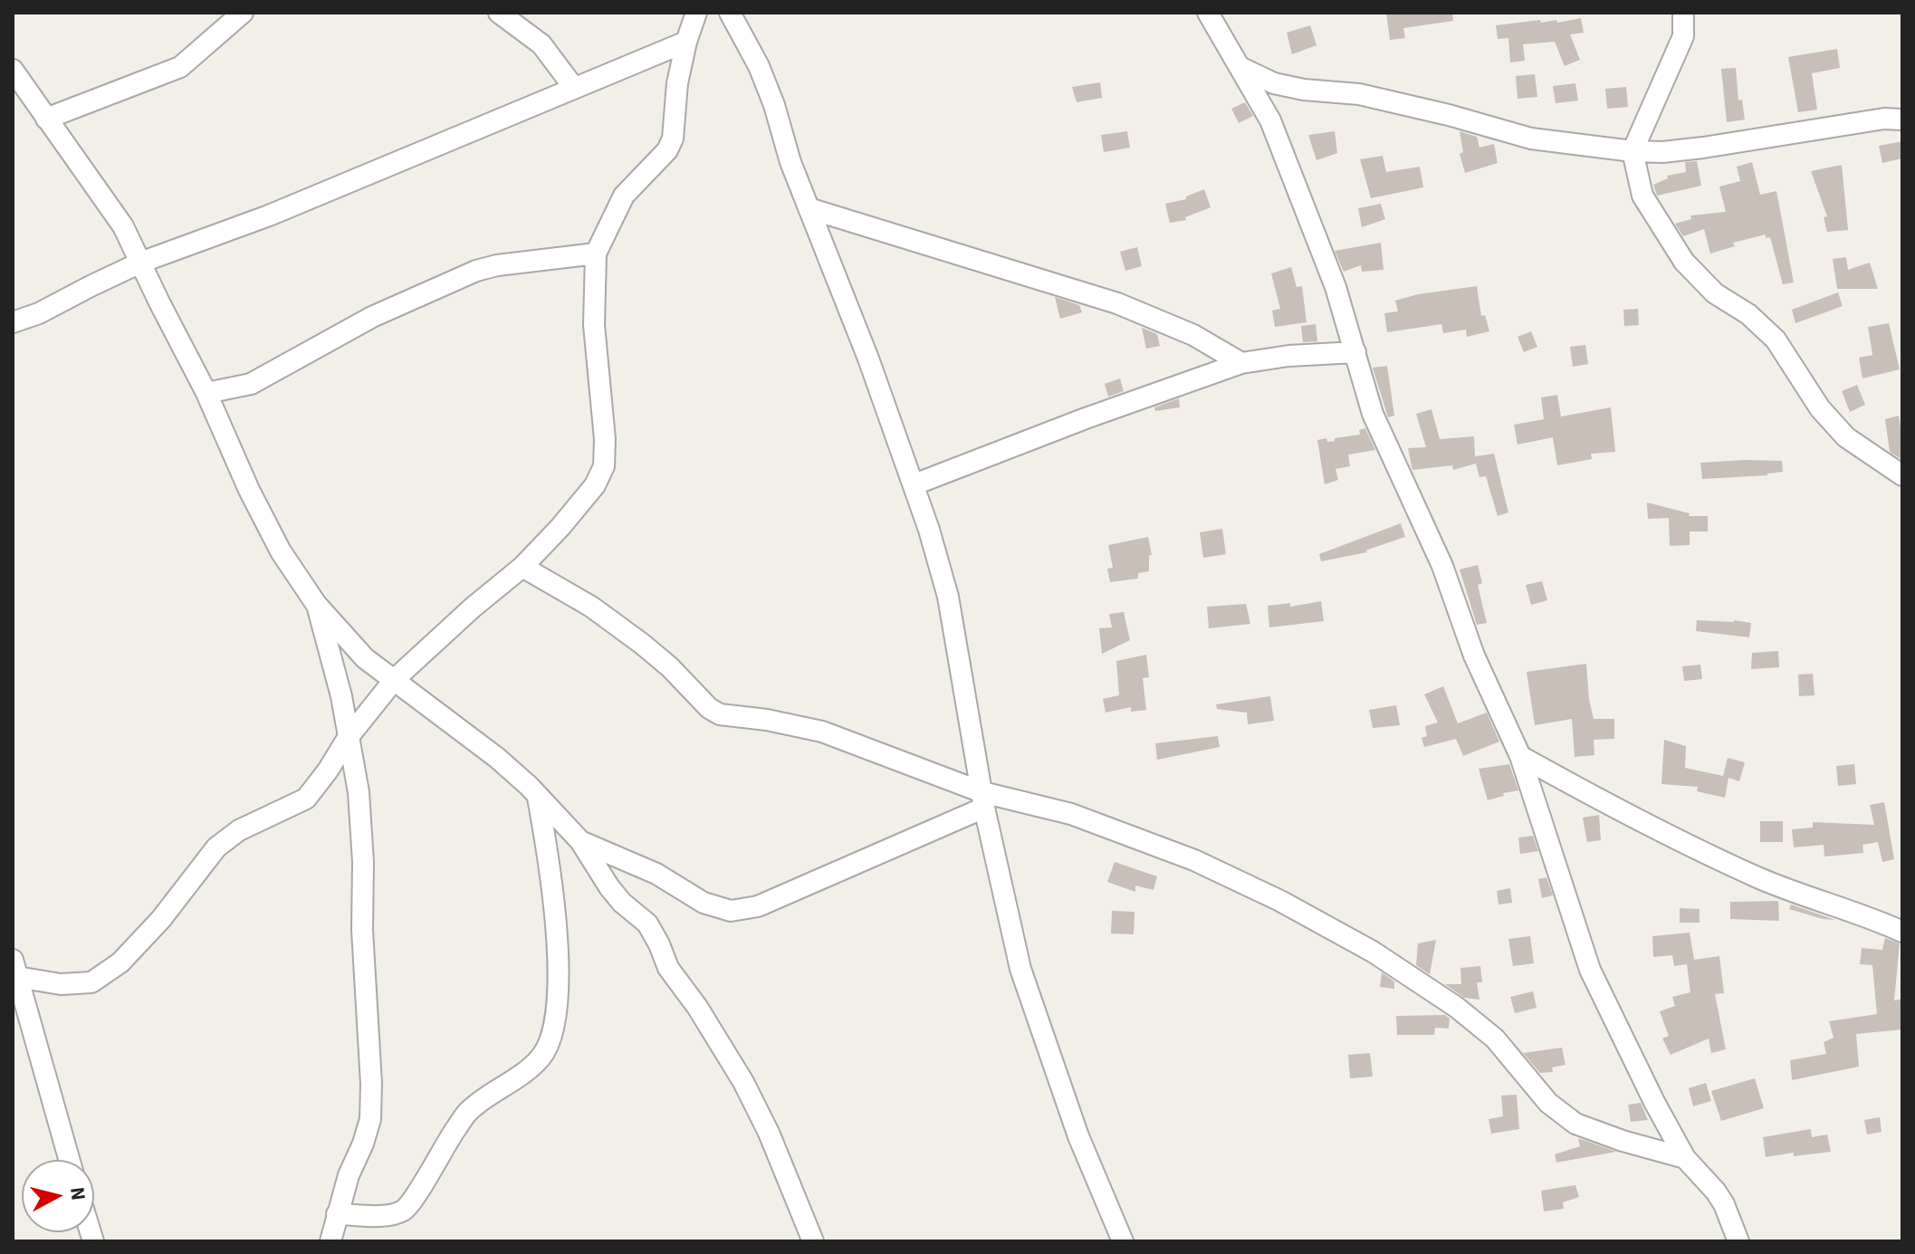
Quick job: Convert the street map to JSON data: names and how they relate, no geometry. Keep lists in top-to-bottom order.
{
  "north": "right"
}
